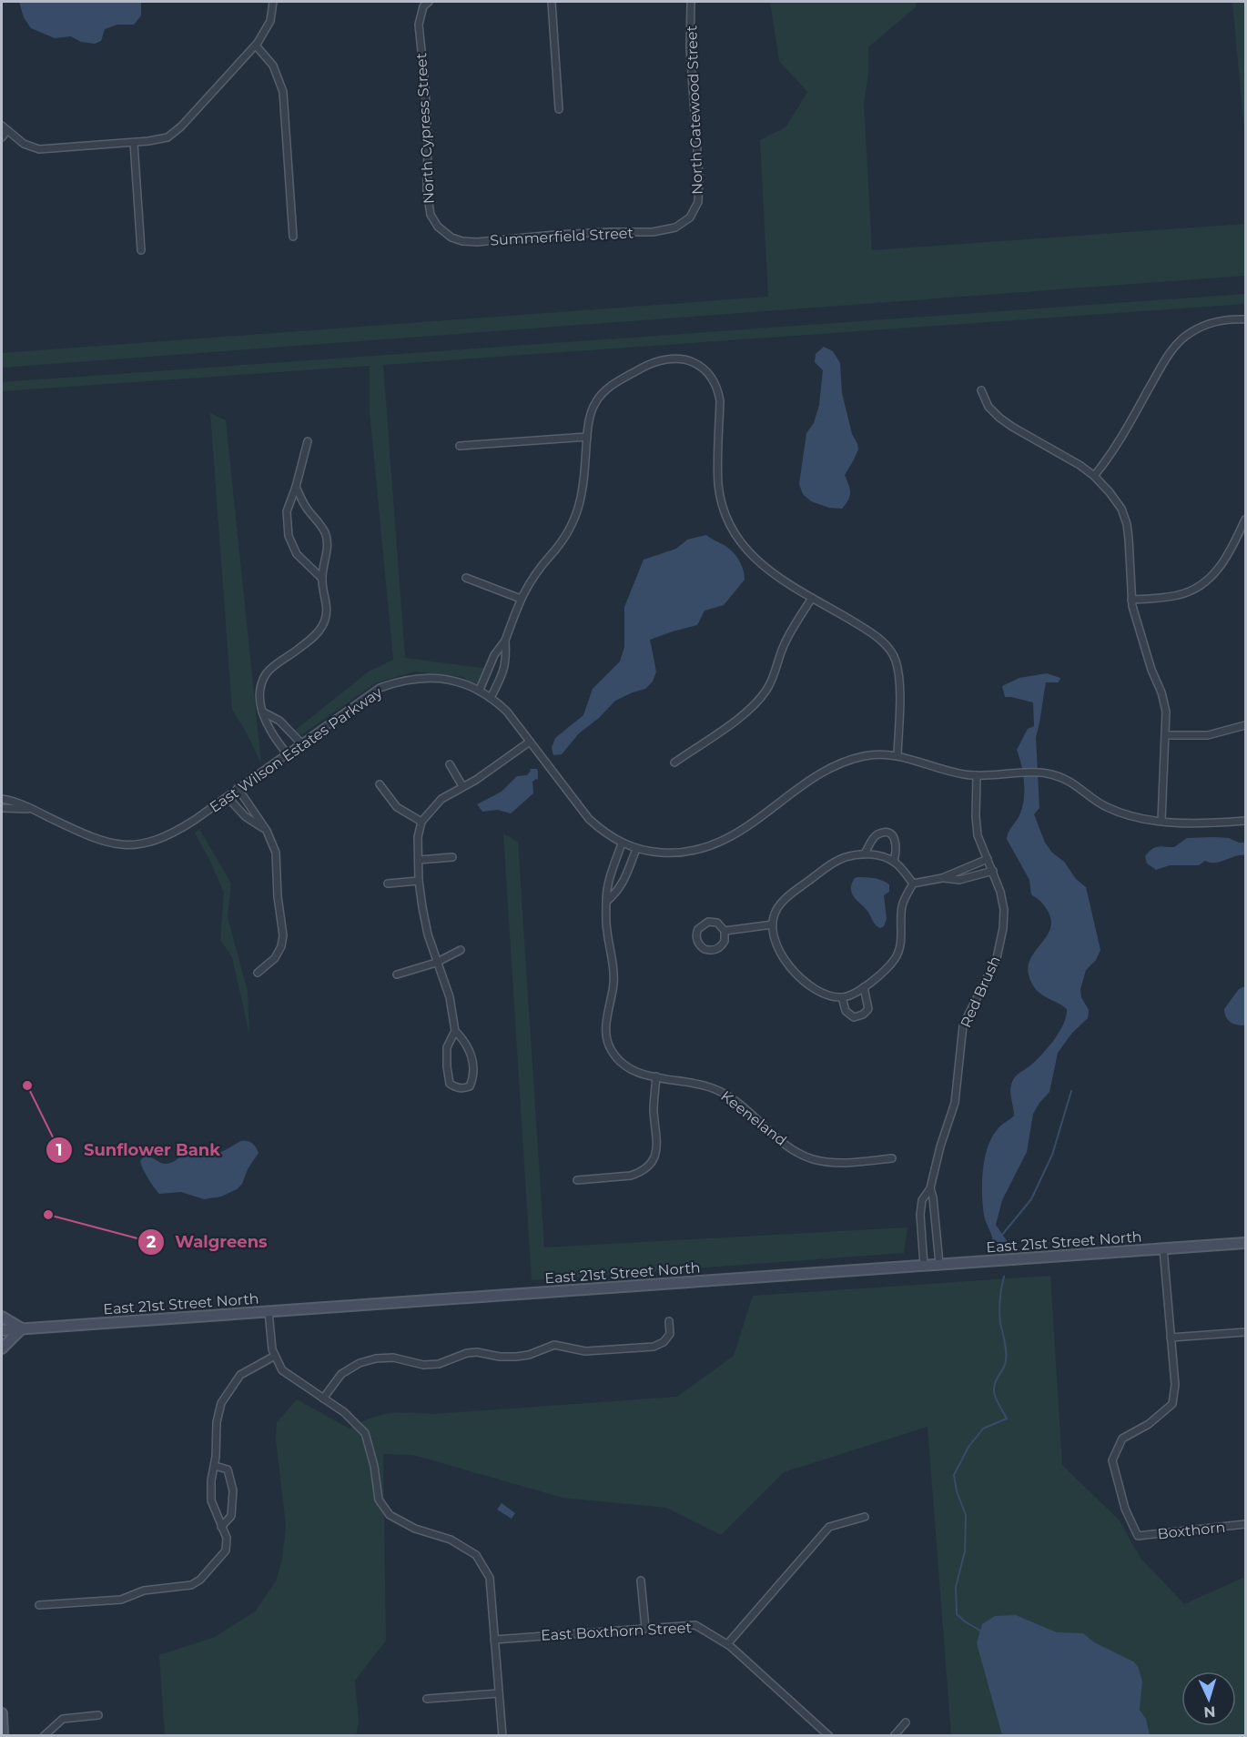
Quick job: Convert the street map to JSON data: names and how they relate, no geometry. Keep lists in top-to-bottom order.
{
  "streets": {
    "main road": ["East 21st Street North"],
    "street": [
      "North Gatewood Street",
      "North Cypress Street",
      "Summerfield Street",
      "East Wilson Estates Parkway",
      "Red Brush",
      "Keeneland",
      "Boxthorn",
      "East Boxthorn Street"
    ]
  },
  "crossings": [
    ["North Gatewood Street", "Summerfield Street"],
    ["North Cypress Street", "Summerfield Street"],
    ["East Wilson Estates Parkway", "Red Brush"],
    ["East Wilson Estates Parkway", "Keeneland"],
    ["Red Brush", "East 21st Street North"]
  ],
  "places": ["Sunflower Bank", "Walgreens"],
  "north": "bottom"
}
